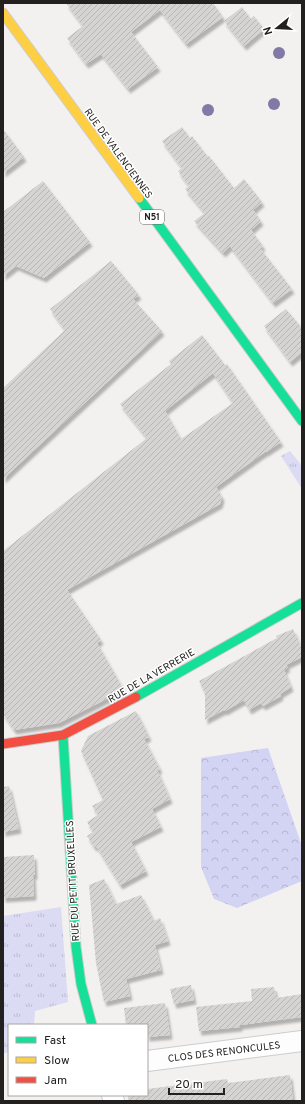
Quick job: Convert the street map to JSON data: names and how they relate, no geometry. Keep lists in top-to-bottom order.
{
  "streets": {
    "street": [
      "RUE DE VALENCIENNES",
      "N51",
      "RUE DE LA VERRERIE",
      "RUE DU PETIT BRUXELLES",
      "CLOS DES RENONCULES"
    ]
  },
  "crossings": [
    ["RUE DE LA VERRERIE", "RUE DU PETIT BRUXELLES"]
  ],
  "legend": ["Fast", "Slow", "Jam"],
  "scale_bar": "20 m",
  "north": "left"
}
